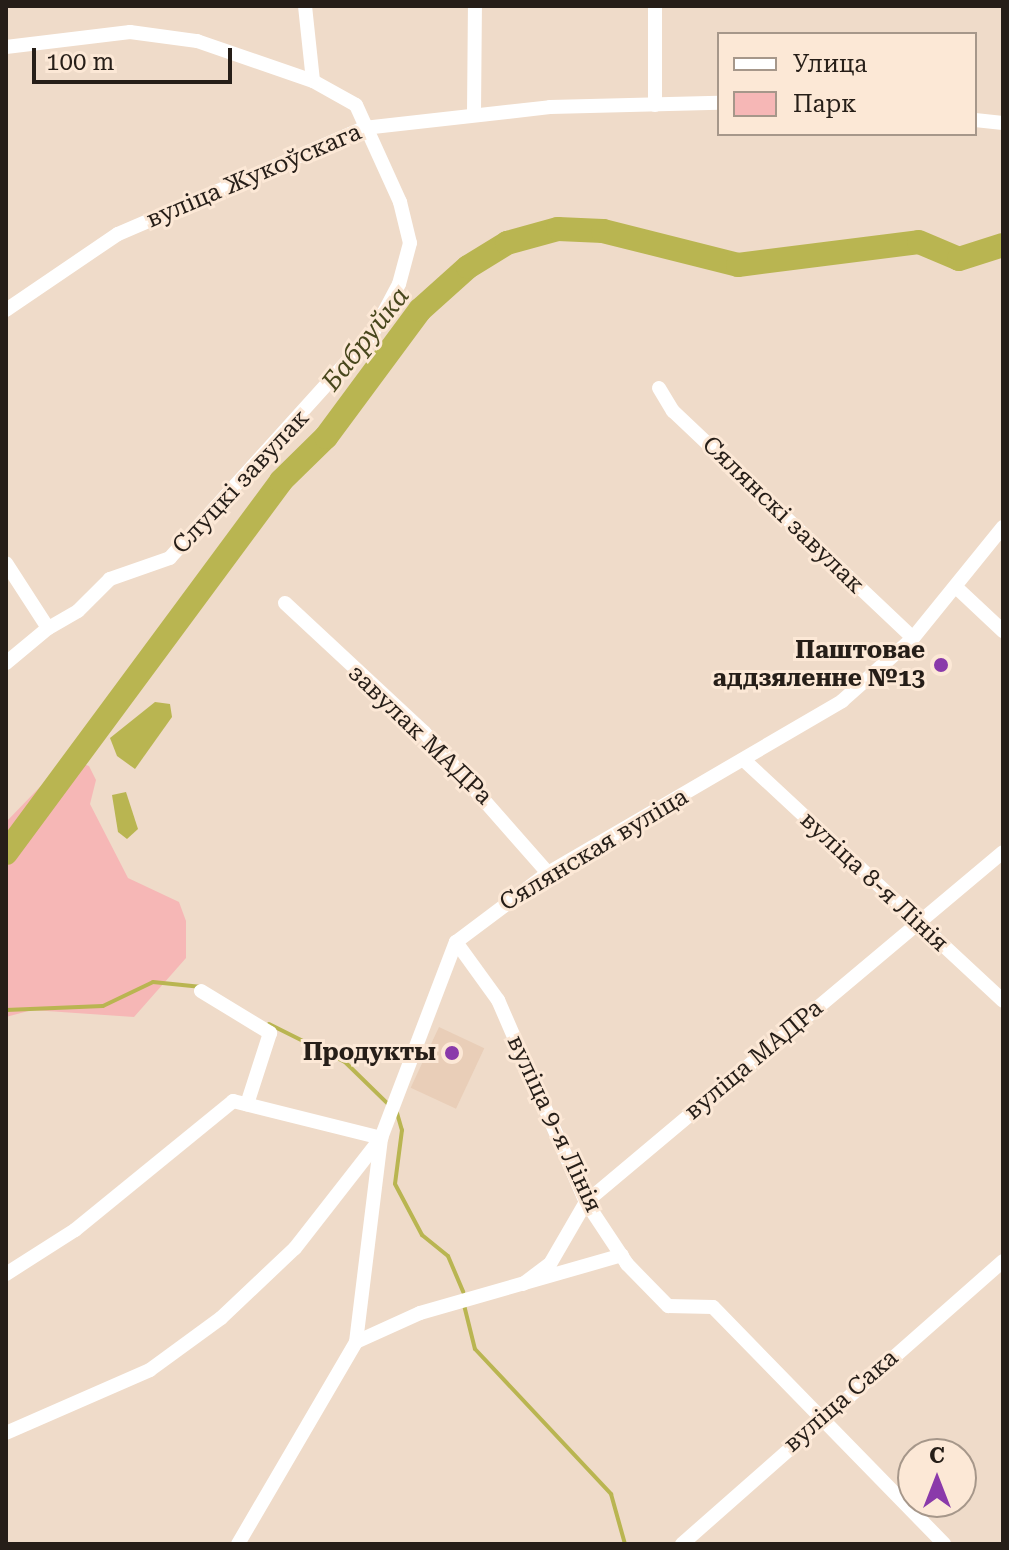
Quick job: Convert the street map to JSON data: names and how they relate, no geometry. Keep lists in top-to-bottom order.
{
  "streets": {
    "street": [
      "вуліца Жукоўскага",
      "Слуцкі завулак",
      "Сялянскі завулак",
      "завулак МАДРа",
      "Сялянская вуліца",
      "вуліца 8-я Лінія",
      "вуліца МАДРа",
      "вуліца 9-я Лінія",
      "вуліца Сака"
    ]
  },
  "crossings": [
    ["вуліца Жукоўскага", "Слуцкі завулак"],
    ["Сялянскі завулак", "Сялянская вуліца"],
    ["завулак МАДРа", "Сялянская вуліца"],
    ["Сялянская вуліца", "вуліца 8-я Лінія"],
    ["Сялянская вуліца", "вуліца 9-я Лінія"],
    ["вуліца 8-я Лінія", "вуліца МАДРа"],
    ["вуліца МАДРа", "вуліца 9-я Лінія"],
    ["вуліца 9-я Лінія", "вуліца Сака"]
  ],
  "water": ["Бабруйка"],
  "places": ["Паштовае аддзяленне №13", "Продукты"],
  "legend": ["Улица", "Парк"],
  "scale_bar": "100 m",
  "north": "top"
}
